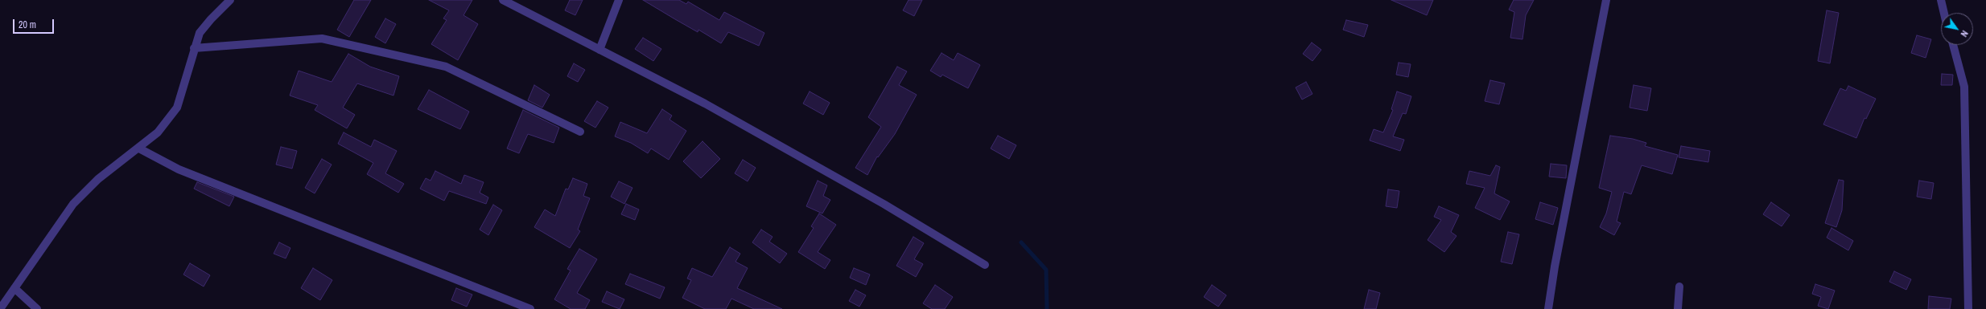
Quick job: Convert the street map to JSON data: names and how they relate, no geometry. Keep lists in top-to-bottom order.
{
  "scale_bar": "20 m",
  "north": "bottom right"
}
